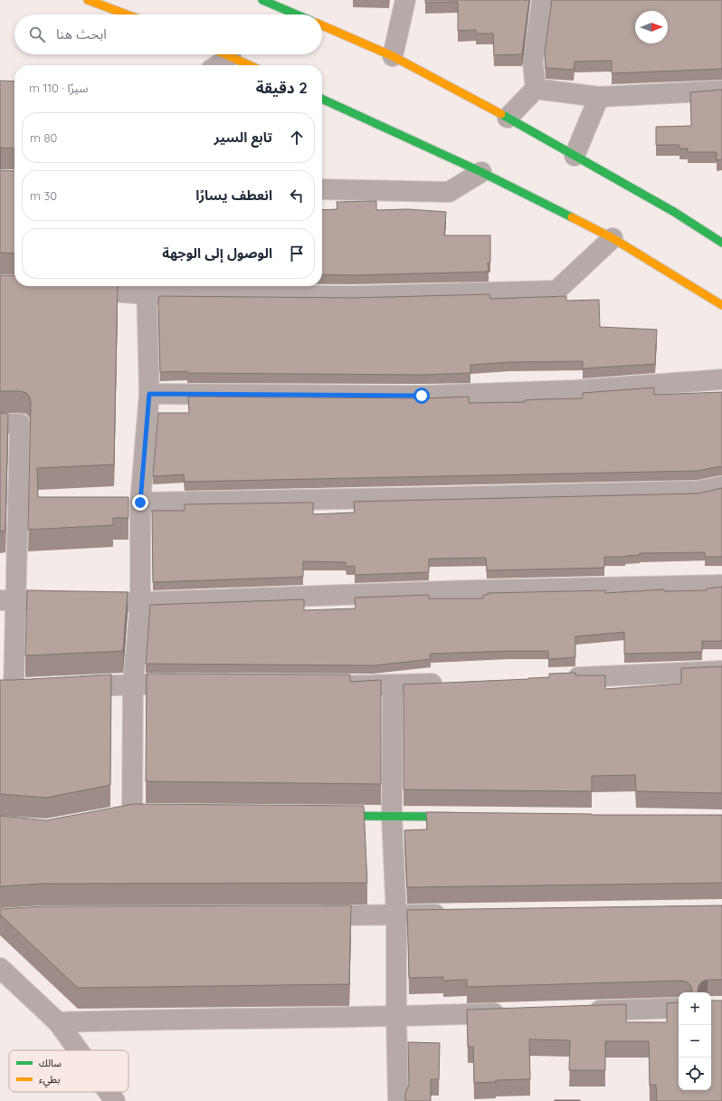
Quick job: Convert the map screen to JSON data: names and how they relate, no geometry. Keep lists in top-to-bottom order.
{
  "legend": ["سالك", "بطيء"],
  "north": "right",
  "page": {
    "search": "ابحث هنا",
    "heading": ["2 دقيقة", "سيرًا · 110 m"],
    "list": [
      ["تابع السير", "80 m"],
      ["انعطف يسارًا", "30 m"],
      "الوصول إلى الوجهة"
    ],
    "map_buttons": ["+", "−"]
  }
}
